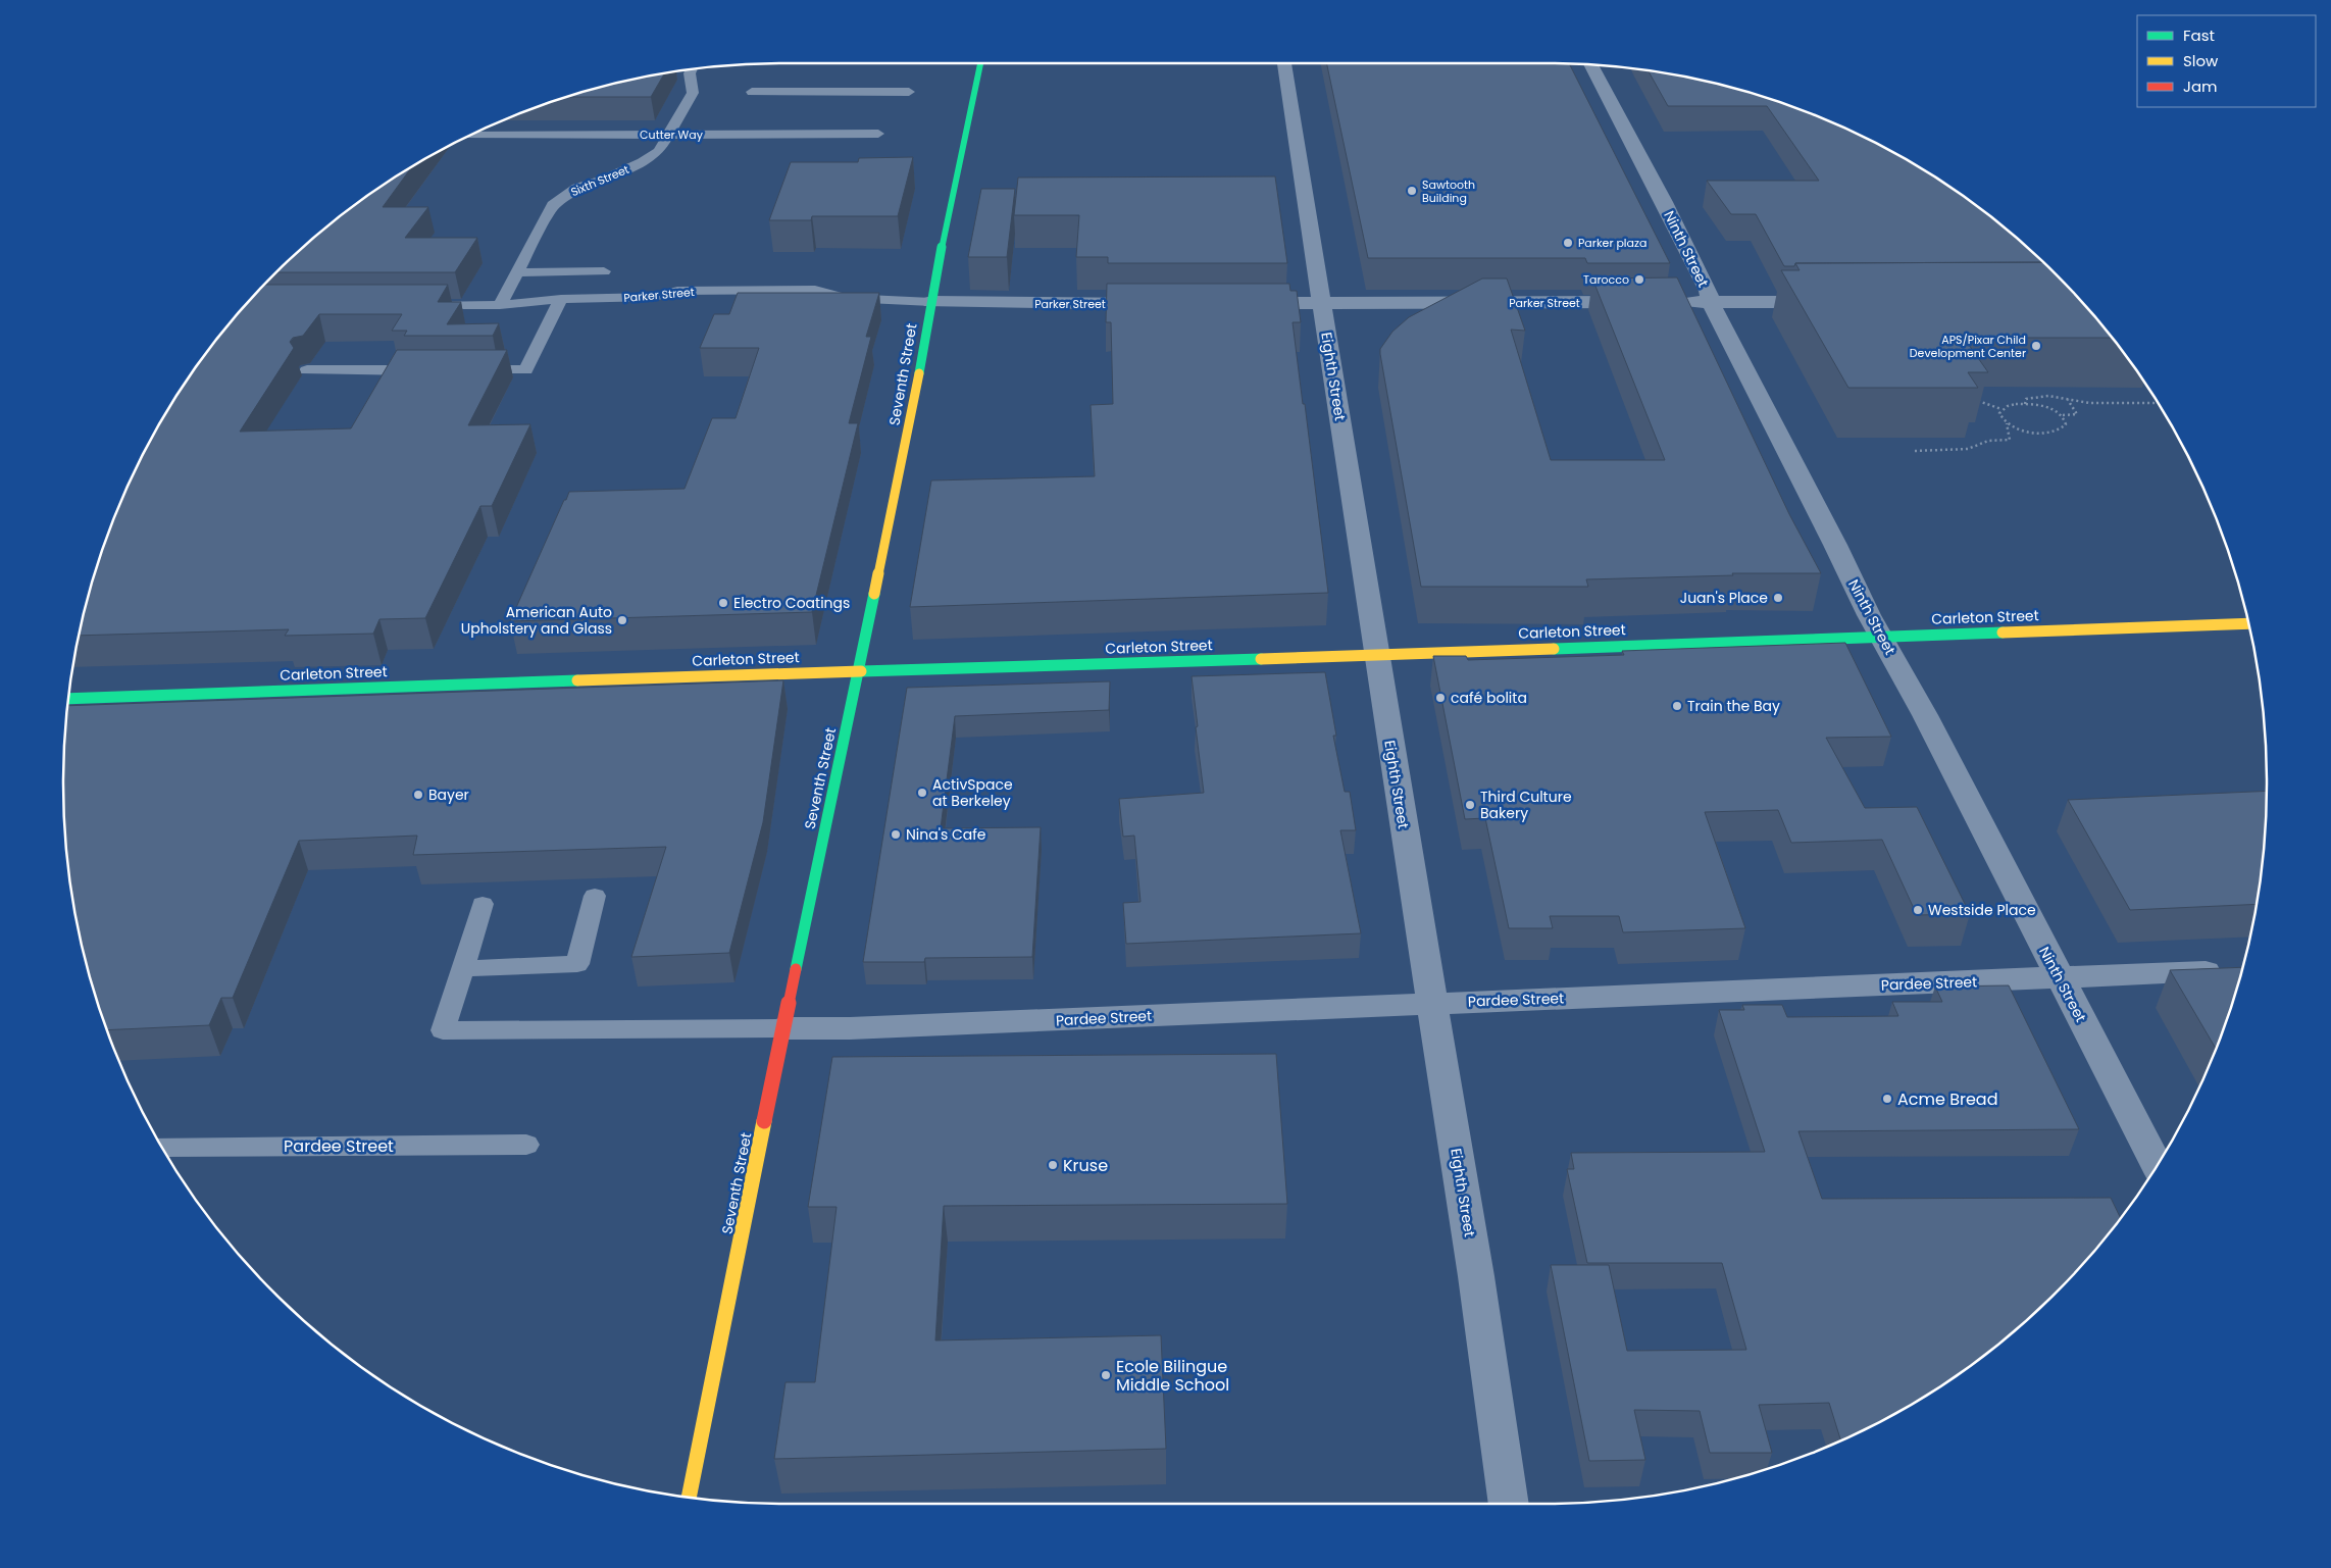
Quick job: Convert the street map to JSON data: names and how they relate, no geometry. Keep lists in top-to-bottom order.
{
  "streets": {
    "street": [
      "Ninth Street",
      "Parker Street",
      "Seventh Street",
      "Eighth Street",
      "Carleton Street",
      "Pardee Street"
    ],
    "lane": ["Cutter Way", "Sixth Street"]
  },
  "crossings": [
    ["Cutter Way", "Sixth Street"],
    ["Sixth Street", "Parker Street"],
    ["Ninth Street", "Carleton Street"],
    ["Ninth Street", "Pardee Street"],
    ["Parker Street", "Seventh Street"],
    ["Parker Street", "Eighth Street"],
    ["Seventh Street", "Carleton Street"],
    ["Seventh Street", "Pardee Street"],
    ["Eighth Street", "Carleton Street"],
    ["Eighth Street", "Pardee Street"]
  ],
  "places": [
    "Sawtooth Building",
    "Parker plaza",
    "Tarocco",
    "APS/Pixar Child Development Center",
    "Juan's Place",
    "Electro Coatings",
    "American Auto Upholstery and Glass",
    "café bolita",
    "Train the Bay",
    "ActivSpace at Berkeley",
    "Bayer",
    "Third Culture Bakery",
    "Nina's Cafe",
    "Westside Place",
    "Acme Bread",
    "Kruse",
    "Ecole Bilingue Middle School"
  ],
  "legend": ["Fast", "Slow", "Jam"]
}
